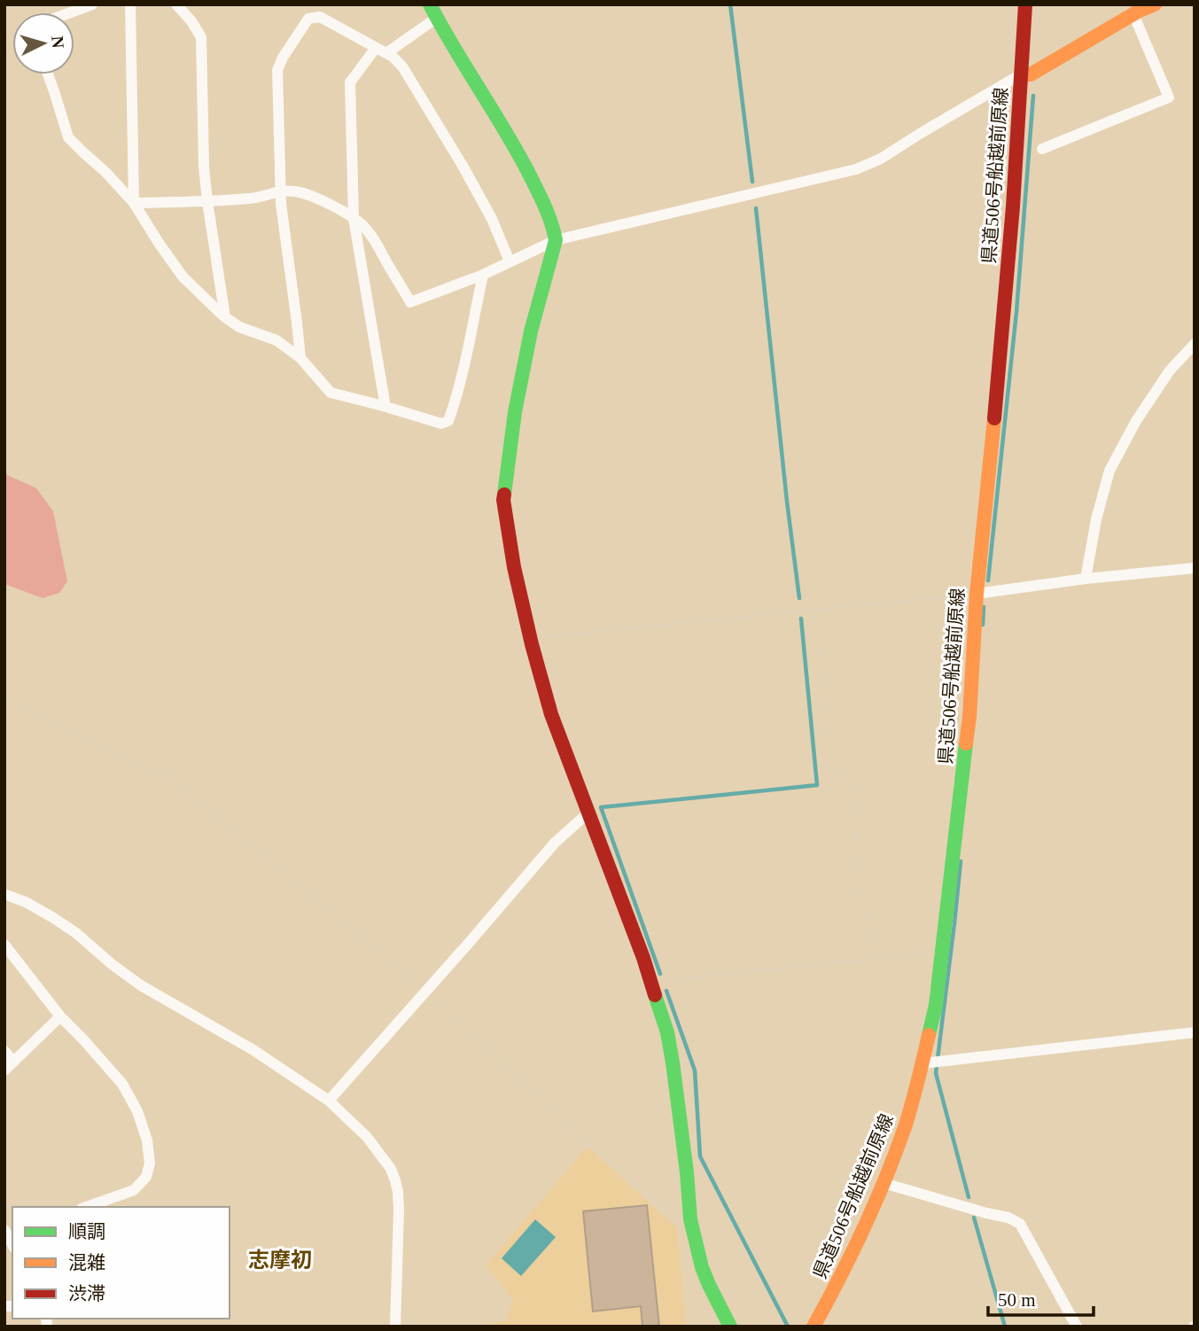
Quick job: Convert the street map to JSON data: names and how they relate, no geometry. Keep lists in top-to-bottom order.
{
  "streets": {
    "street": ["県道506号船越前原線"]
  },
  "districts": ["志摩初"],
  "legend": ["順調", "混雑", "渋滞"],
  "scale_bar": "50 m",
  "north": "right"
}
